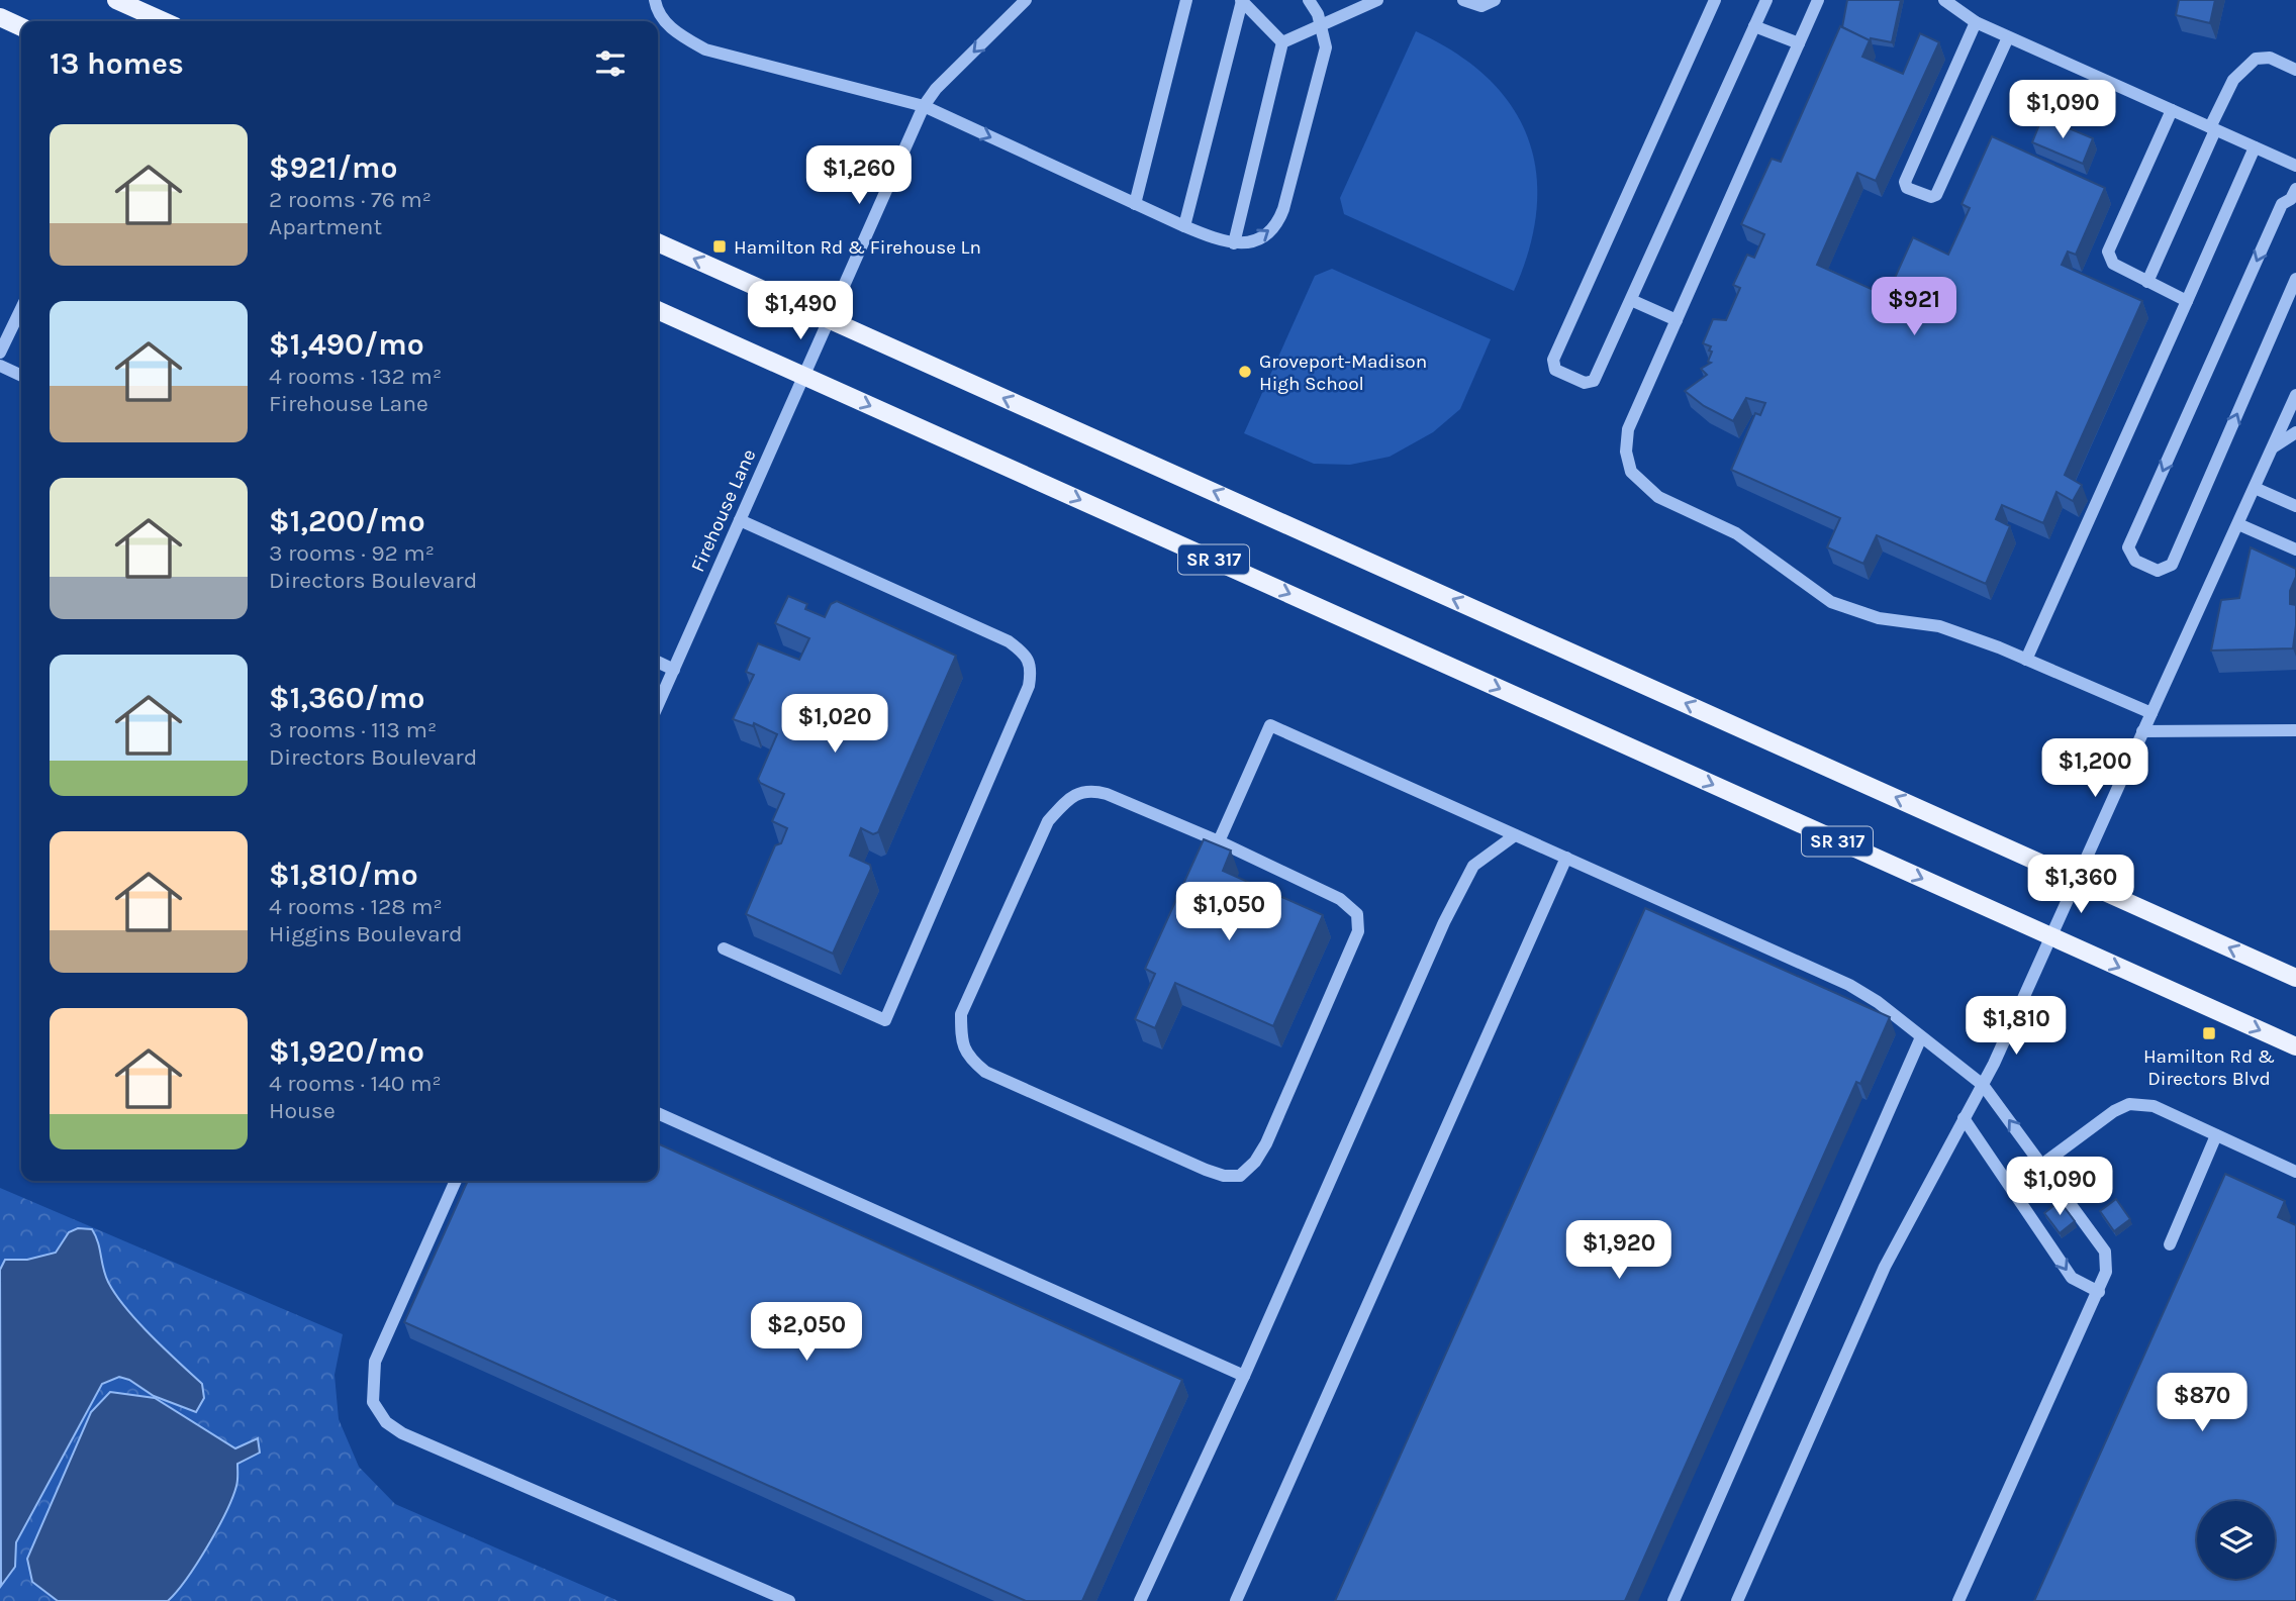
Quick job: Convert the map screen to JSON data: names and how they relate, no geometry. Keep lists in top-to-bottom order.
{
  "streets": {
    "main road": ["SR 317"],
    "street": ["Firehouse Lane"]
  },
  "crossings": [
    ["Firehouse Lane", "SR 317"]
  ],
  "places": {
    "transit": ["Hamilton Rd & Firehouse Ln", "Hamilton Rd & Directors Blvd"],
    "other": ["Groveport-Madison High School"]
  },
  "page": {
    "heading": "13 homes",
    "price": [
      "$1,090",
      "$1,260",
      "$921",
      "$1,490",
      "$1,020",
      "$1,200",
      "$1,360",
      "$1,050",
      "$1,810",
      "$1,090",
      "$1,920",
      "$2,050",
      "$870"
    ],
    "list": [
      {
        "name": "$921/mo",
        "note": "2 rooms · 76 m² · Apartment"
      },
      {
        "name": "$1,490/mo",
        "note": "4 rooms · 132 m² · Firehouse Lane"
      },
      {
        "name": "$1,200/mo",
        "note": "3 rooms · 92 m² · Directors Boulevard"
      },
      {
        "name": "$1,360/mo",
        "note": "3 rooms · 113 m² · Directors Boulevard"
      },
      {
        "name": "$1,810/mo",
        "note": "4 rooms · 128 m² · Higgins Boulevard"
      },
      {
        "name": "$1,920/mo",
        "note": "4 rooms · 140 m² · House"
      }
    ]
  }
}
